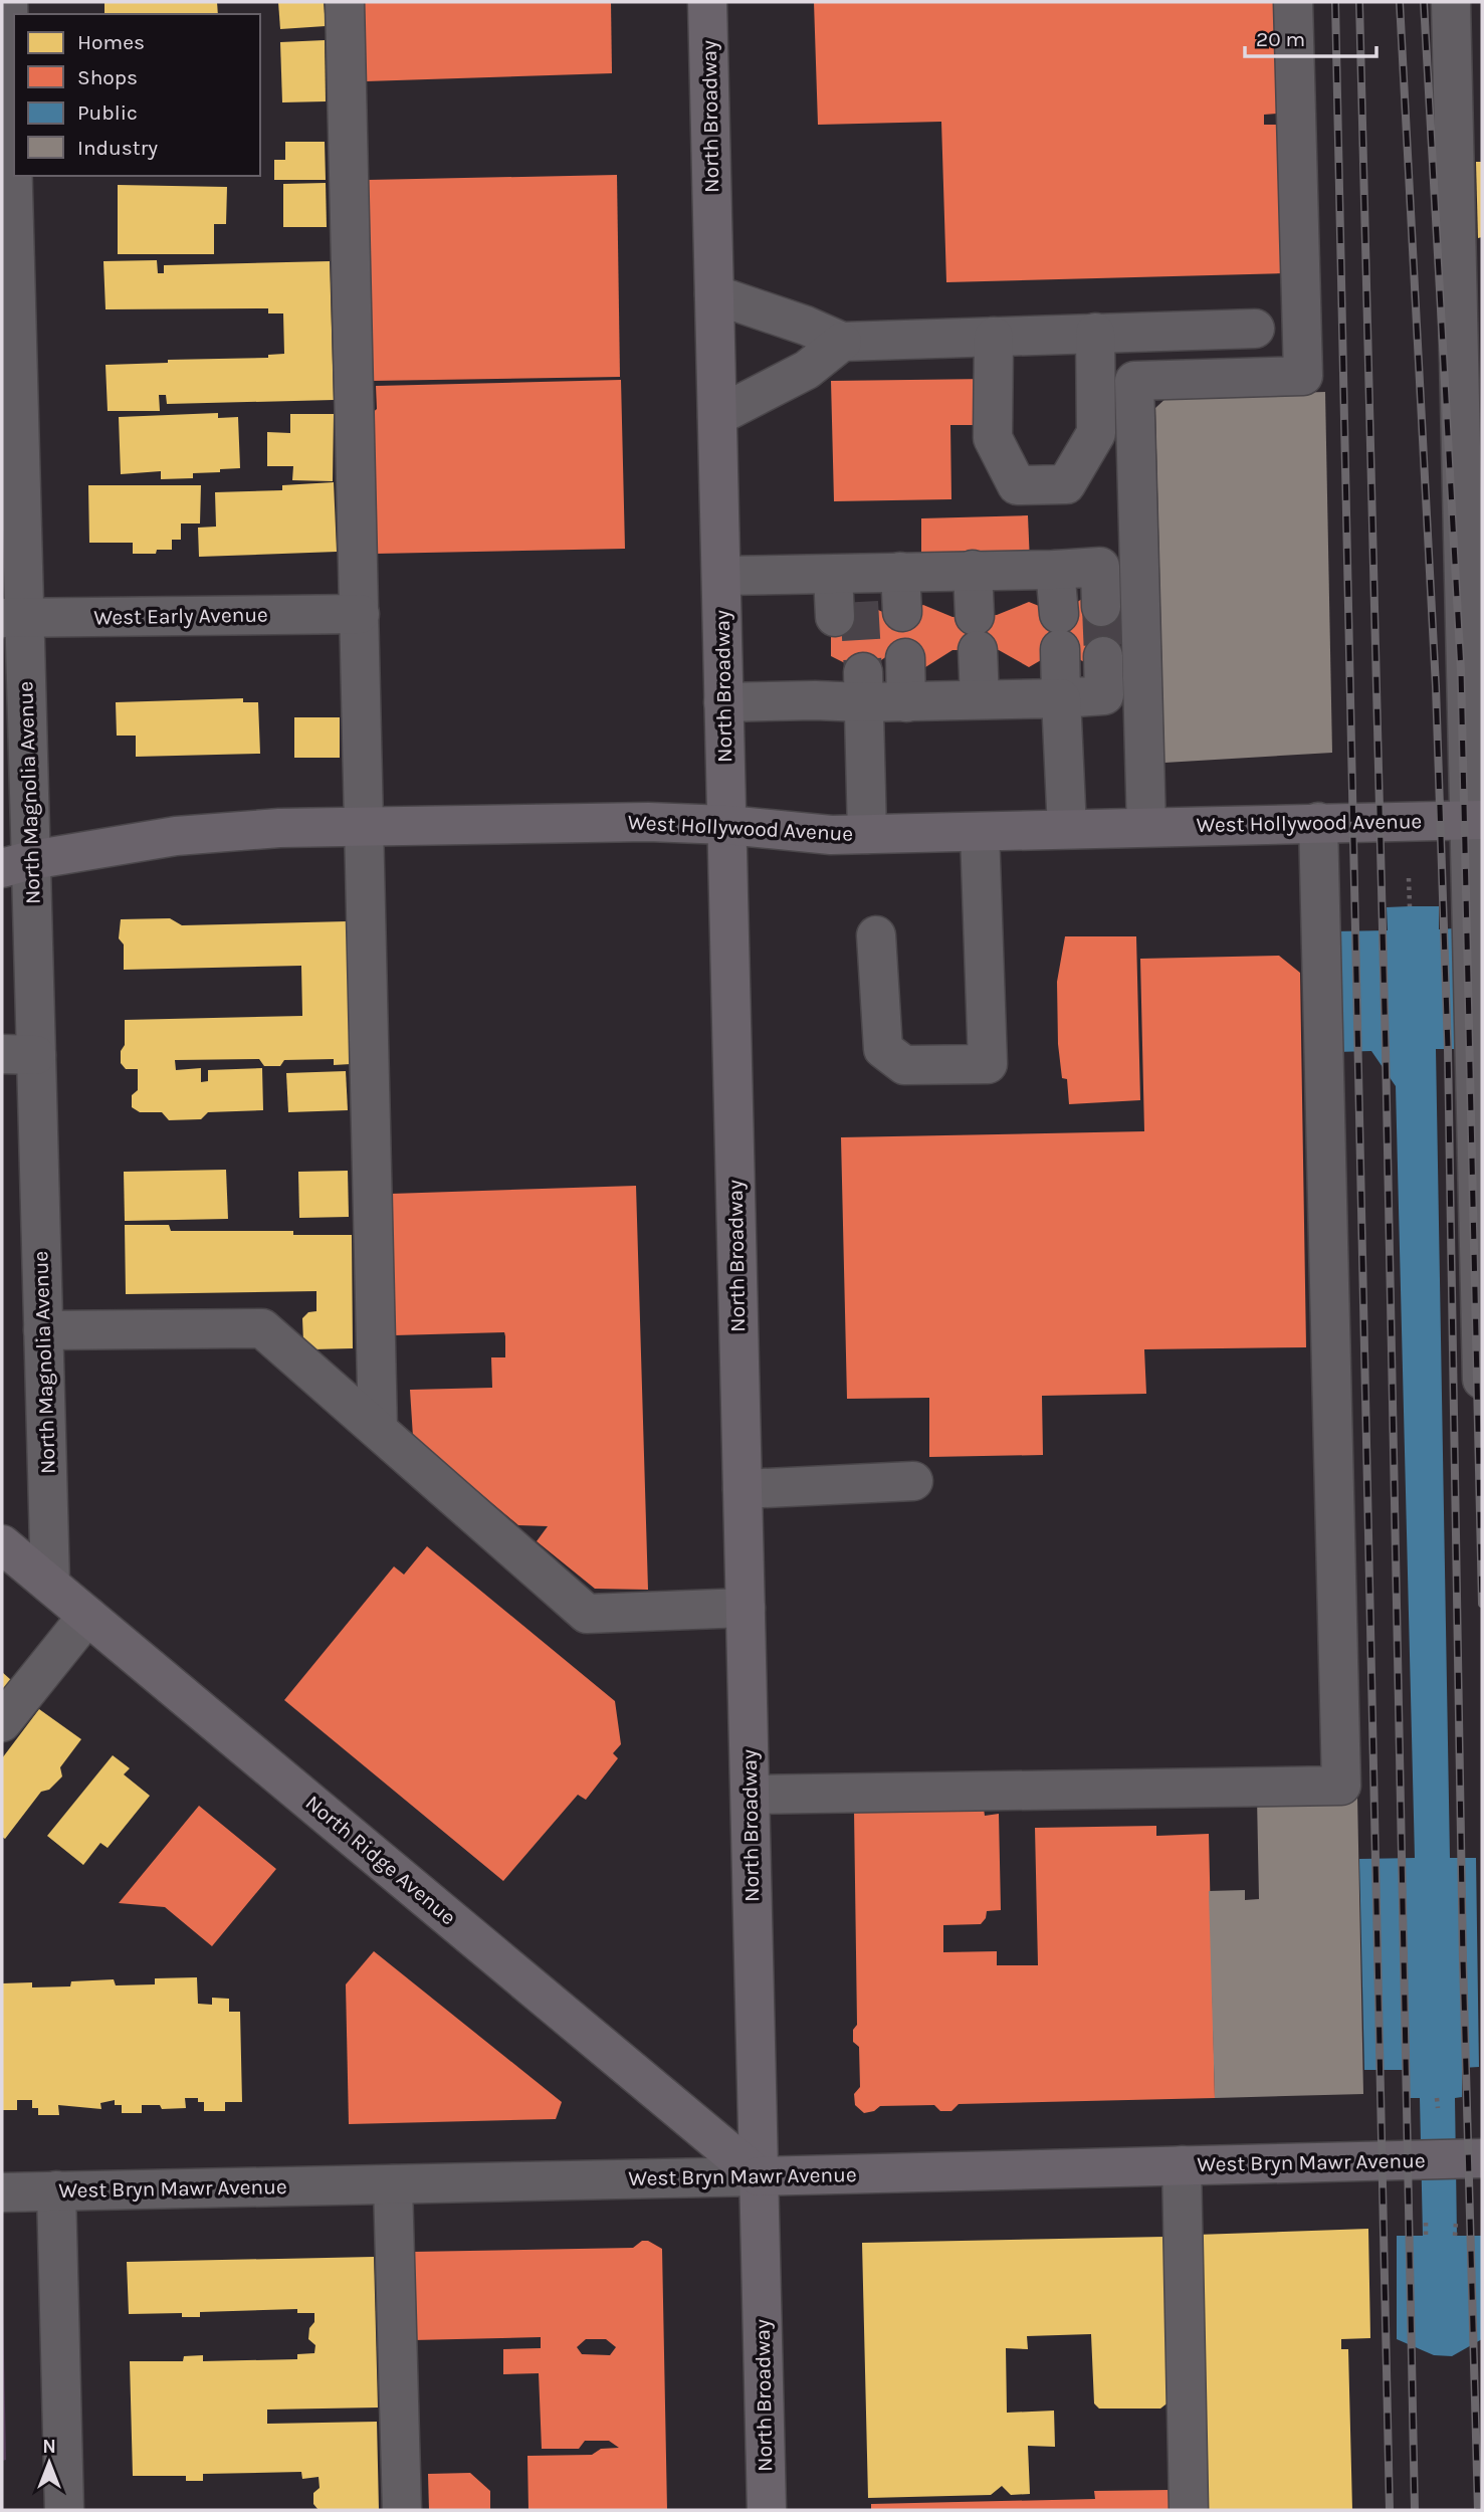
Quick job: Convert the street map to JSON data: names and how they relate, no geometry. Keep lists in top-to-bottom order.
{
  "streets": {
    "main road": [
      "North Broadway",
      "West Hollywood Avenue",
      "North Ridge Avenue",
      "West Bryn Mawr Avenue"
    ],
    "street": ["West Early Avenue", "North Magnolia Avenue"]
  },
  "crossings": [
    ["North Broadway", "West Hollywood Avenue"],
    ["North Broadway", "North Ridge Avenue"],
    ["North Broadway", "West Bryn Mawr Avenue"],
    ["West Early Avenue", "North Magnolia Avenue"],
    ["North Magnolia Avenue", "West Hollywood Avenue"],
    ["North Magnolia Avenue", "North Ridge Avenue"],
    ["North Ridge Avenue", "West Bryn Mawr Avenue"]
  ],
  "legend": [
    "Homes",
    "Shops",
    "Public",
    "Industry"
  ],
  "scale_bar": "20 m",
  "north": "top"
}
